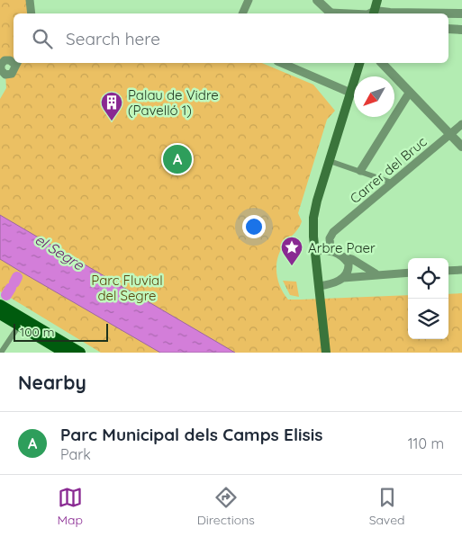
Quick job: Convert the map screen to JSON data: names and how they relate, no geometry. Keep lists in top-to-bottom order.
{
  "streets": {
    "street": ["Carrer del Bruc"]
  },
  "water": ["el Segre"],
  "parks": ["Parc Fluvial del Segre"],
  "places": {
    "building": ["Palau de Vidre (Pavelló 1)"],
    "place": ["Arbre Paer"]
  },
  "scale_bar": "100 m",
  "north": "bottom left",
  "page": {
    "search": "Search here",
    "pins": "A",
    "scale": "100 m",
    "heading": "Nearby",
    "list": [
      {
        "mark": "A",
        "name": "Parc Municipal dels Camps Elisis",
        "note": "Park",
        "value": "110 m"
      }
    ],
    "nav": ["Map", "Directions", "Saved"]
  }
}
